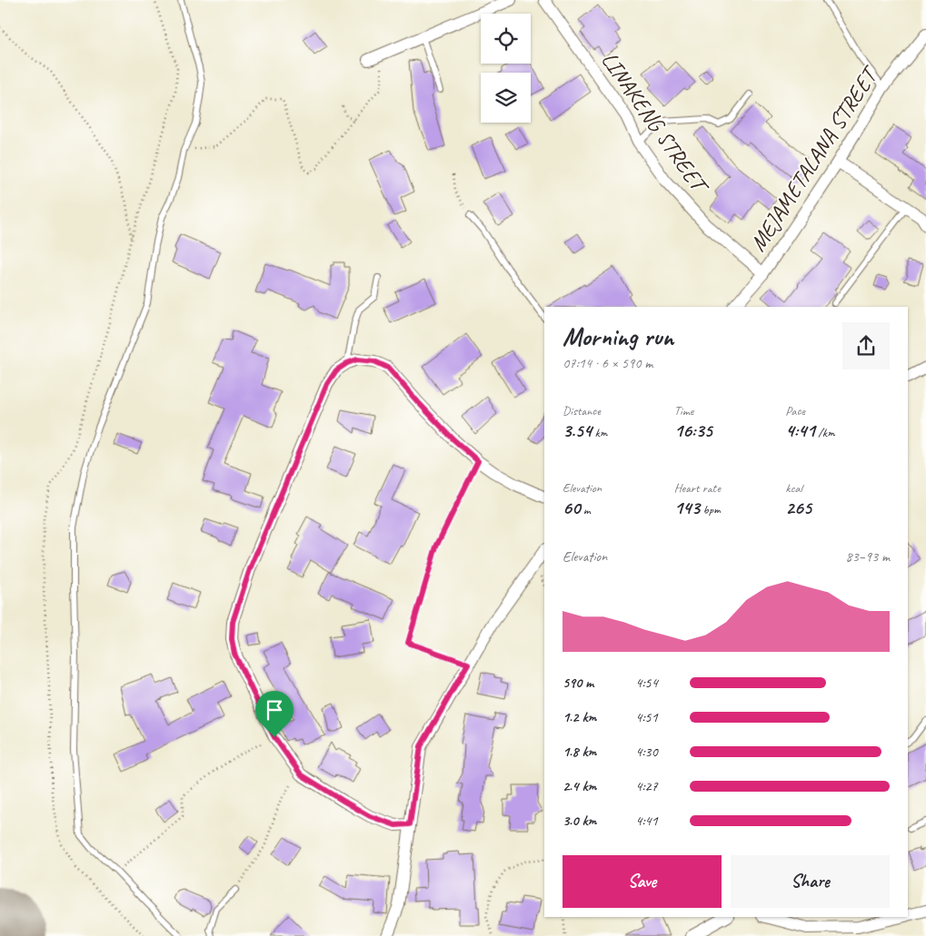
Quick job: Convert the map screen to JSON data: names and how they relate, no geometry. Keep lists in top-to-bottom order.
{
  "streets": {
    "street": ["LINAKENG STREET", "MEJAMETALANA STREET"]
  },
  "crossings": [
    ["LINAKENG STREET", "MEJAMETALANA STREET"]
  ],
  "page": {
    "heading": ["Morning run", "07:14 · 6 × 590 m"],
    "stats": [
      ["Distance", "3.54 km"],
      ["Time", "16:35"],
      ["Pace", "4:41 /km"],
      ["Elevation", "60 m"],
      ["Heart rate", "143 bpm"],
      ["kcal", "265"]
    ],
    "chart": ["Elevation", "83–93 m"],
    "list": [
      {
        "name": "590 m",
        "note": "4:54"
      },
      {
        "name": "1.2 km",
        "note": "4:51"
      },
      {
        "name": "1.8 km",
        "note": "4:30"
      },
      {
        "name": "2.4 km",
        "note": "4:27"
      },
      {
        "name": "3.0 km",
        "note": "4:41"
      }
    ],
    "buttons": ["Save", "Share"]
  }
}
